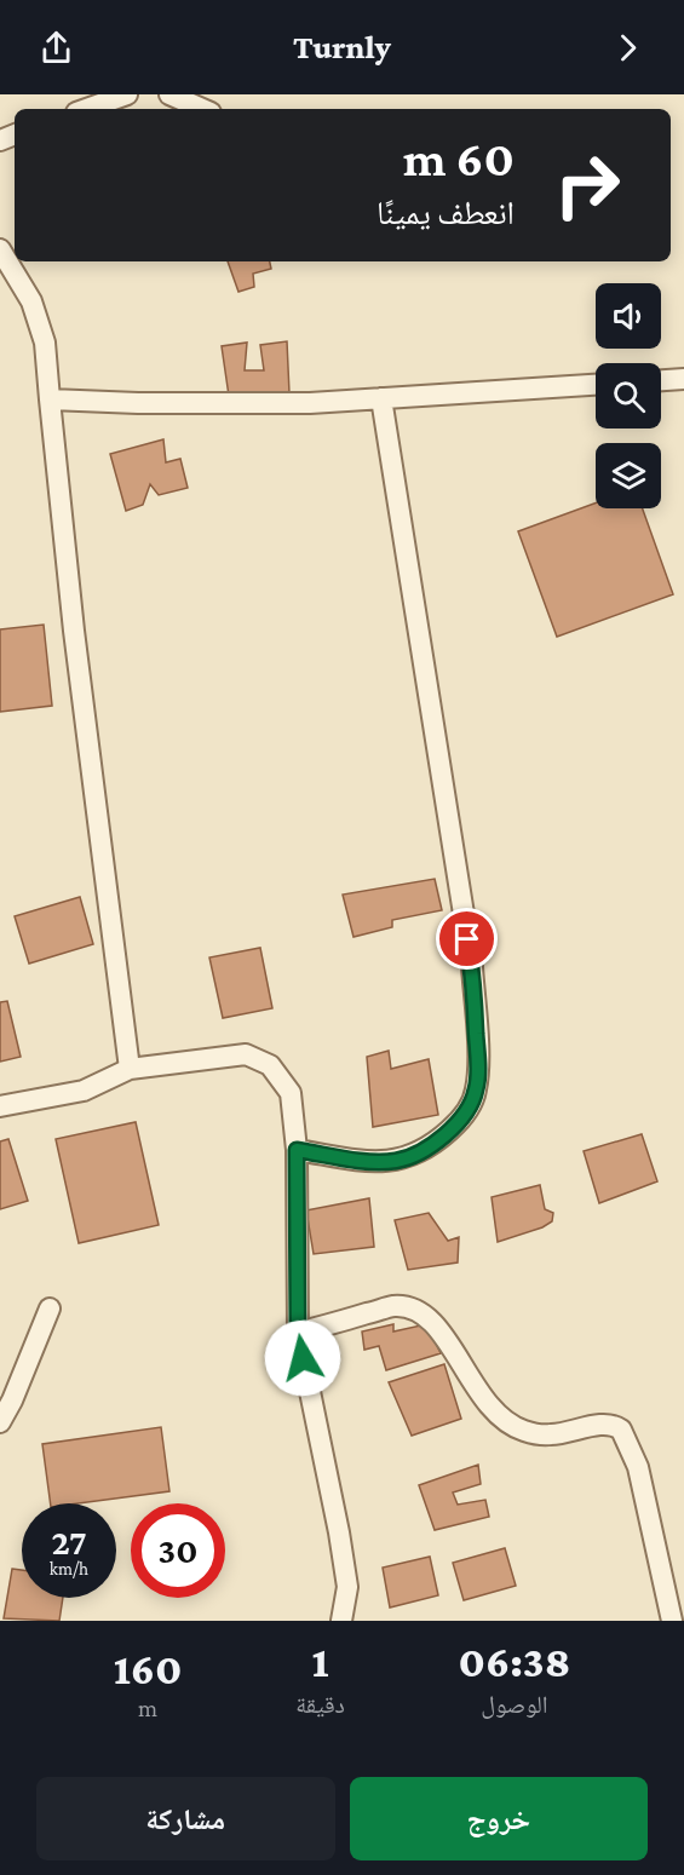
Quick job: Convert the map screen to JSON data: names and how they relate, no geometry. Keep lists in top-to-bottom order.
{
  "page": {
    "header": "Turnly",
    "turn": ["60 m", "انعطف يمينًا"],
    "speed": "27 km/h",
    "limit": "30",
    "eta": [
      "06:38",
      "الوصول",
      "1",
      "دقيقة",
      "160",
      "m"
    ],
    "buttons": ["خروج", "مشاركة"]
  }
}
